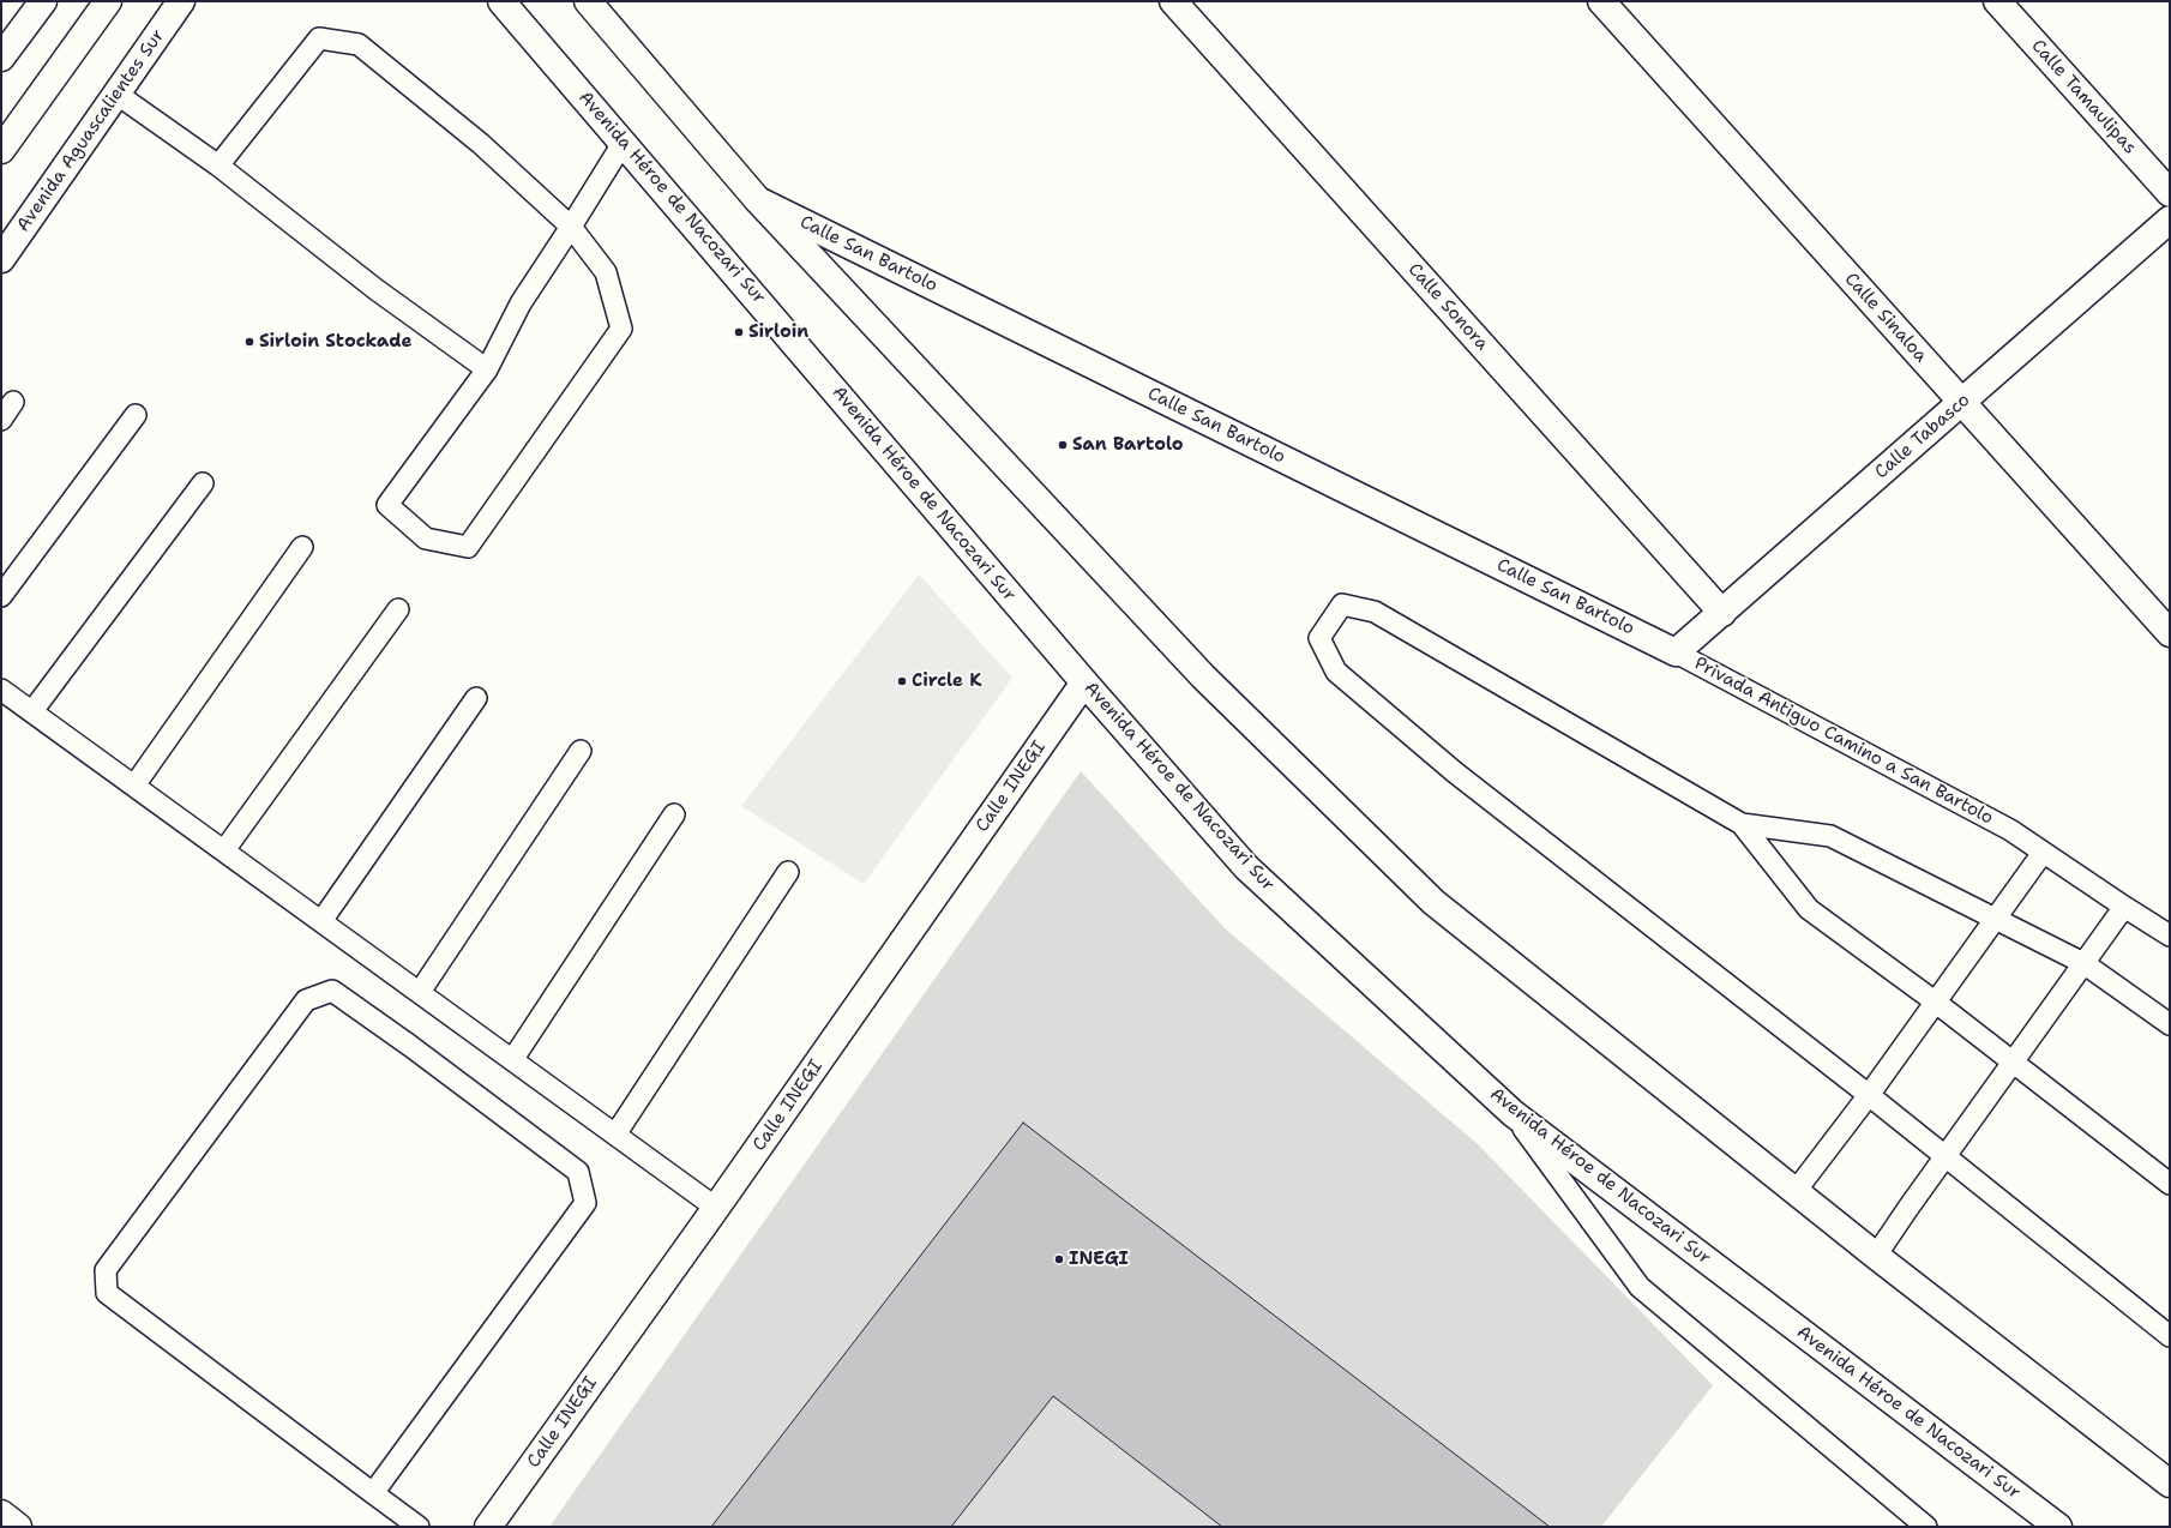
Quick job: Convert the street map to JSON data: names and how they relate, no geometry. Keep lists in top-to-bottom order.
{
  "streets": {
    "street": [
      "Calle Tamaulipas",
      "Avenida Aguascalientes Sur",
      "Avenida Héroe de Nacozari Sur",
      "Calle San Bartolo",
      "Calle Sonora",
      "Calle Sinaloa",
      "Calle Tabasco",
      "Calle INEGI"
    ],
    "lane": ["Privada Antiguo Camino a San Bartolo"]
  },
  "crossings": [
    ["Avenida Héroe de Nacozari Sur", "Calle INEGI"],
    ["Calle San Bartolo", "Calle Tabasco"],
    ["Calle San Bartolo", "Privada Antiguo Camino a San Bartolo"],
    ["Calle Sonora", "Calle Tabasco"],
    ["Calle Sinaloa", "Calle Tabasco"],
    ["Calle Tabasco", "Privada Antiguo Camino a San Bartolo"]
  ],
  "places": [
    "Sirloin",
    "Sirloin Stockade",
    "San Bartolo",
    "Circle K",
    "INEGI"
  ]
}
